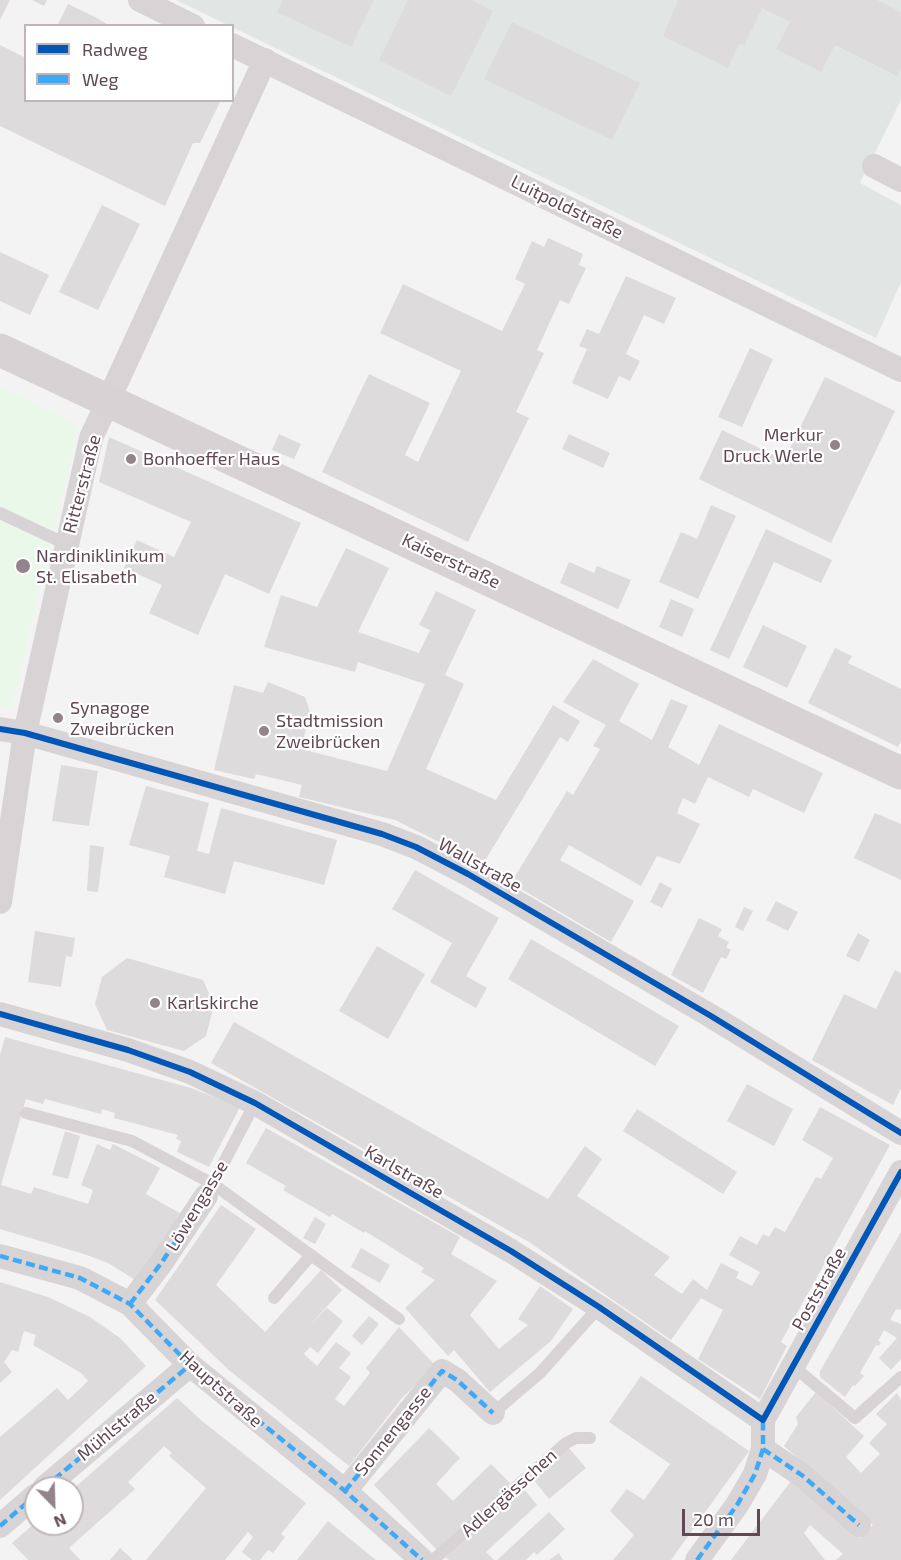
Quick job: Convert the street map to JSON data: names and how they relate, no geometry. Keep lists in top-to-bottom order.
{
  "streets": {
    "street": [
      "Luitpoldstraße",
      "Ritterstraße",
      "Kaiserstraße",
      "Wallstraße",
      "Karlstraße",
      "Löwengasse",
      "Poststraße",
      "Hauptstraße",
      "Mühlstraße",
      "Sonnengasse"
    ],
    "lane": ["Adlergässchen"]
  },
  "crossings": [
    ["Luitpoldstraße", "Ritterstraße"],
    ["Ritterstraße", "Kaiserstraße"],
    ["Ritterstraße", "Wallstraße"],
    ["Karlstraße", "Löwengasse"],
    ["Karlstraße", "Poststraße"],
    ["Karlstraße", "Sonnengasse"],
    ["Löwengasse", "Hauptstraße"],
    ["Hauptstraße", "Mühlstraße"],
    ["Hauptstraße", "Sonnengasse"]
  ],
  "places": [
    "Merkur Druck Werle",
    "Bonhoeffer Haus",
    "Nardiniklinikum St. Elisabeth",
    "Synagoge Zweibrücken",
    "Stadtmission Zweibrücken",
    "Karlskirche"
  ],
  "legend": ["Radweg", "Weg"],
  "scale_bar": "20 m",
  "north": "bottom right"
}
